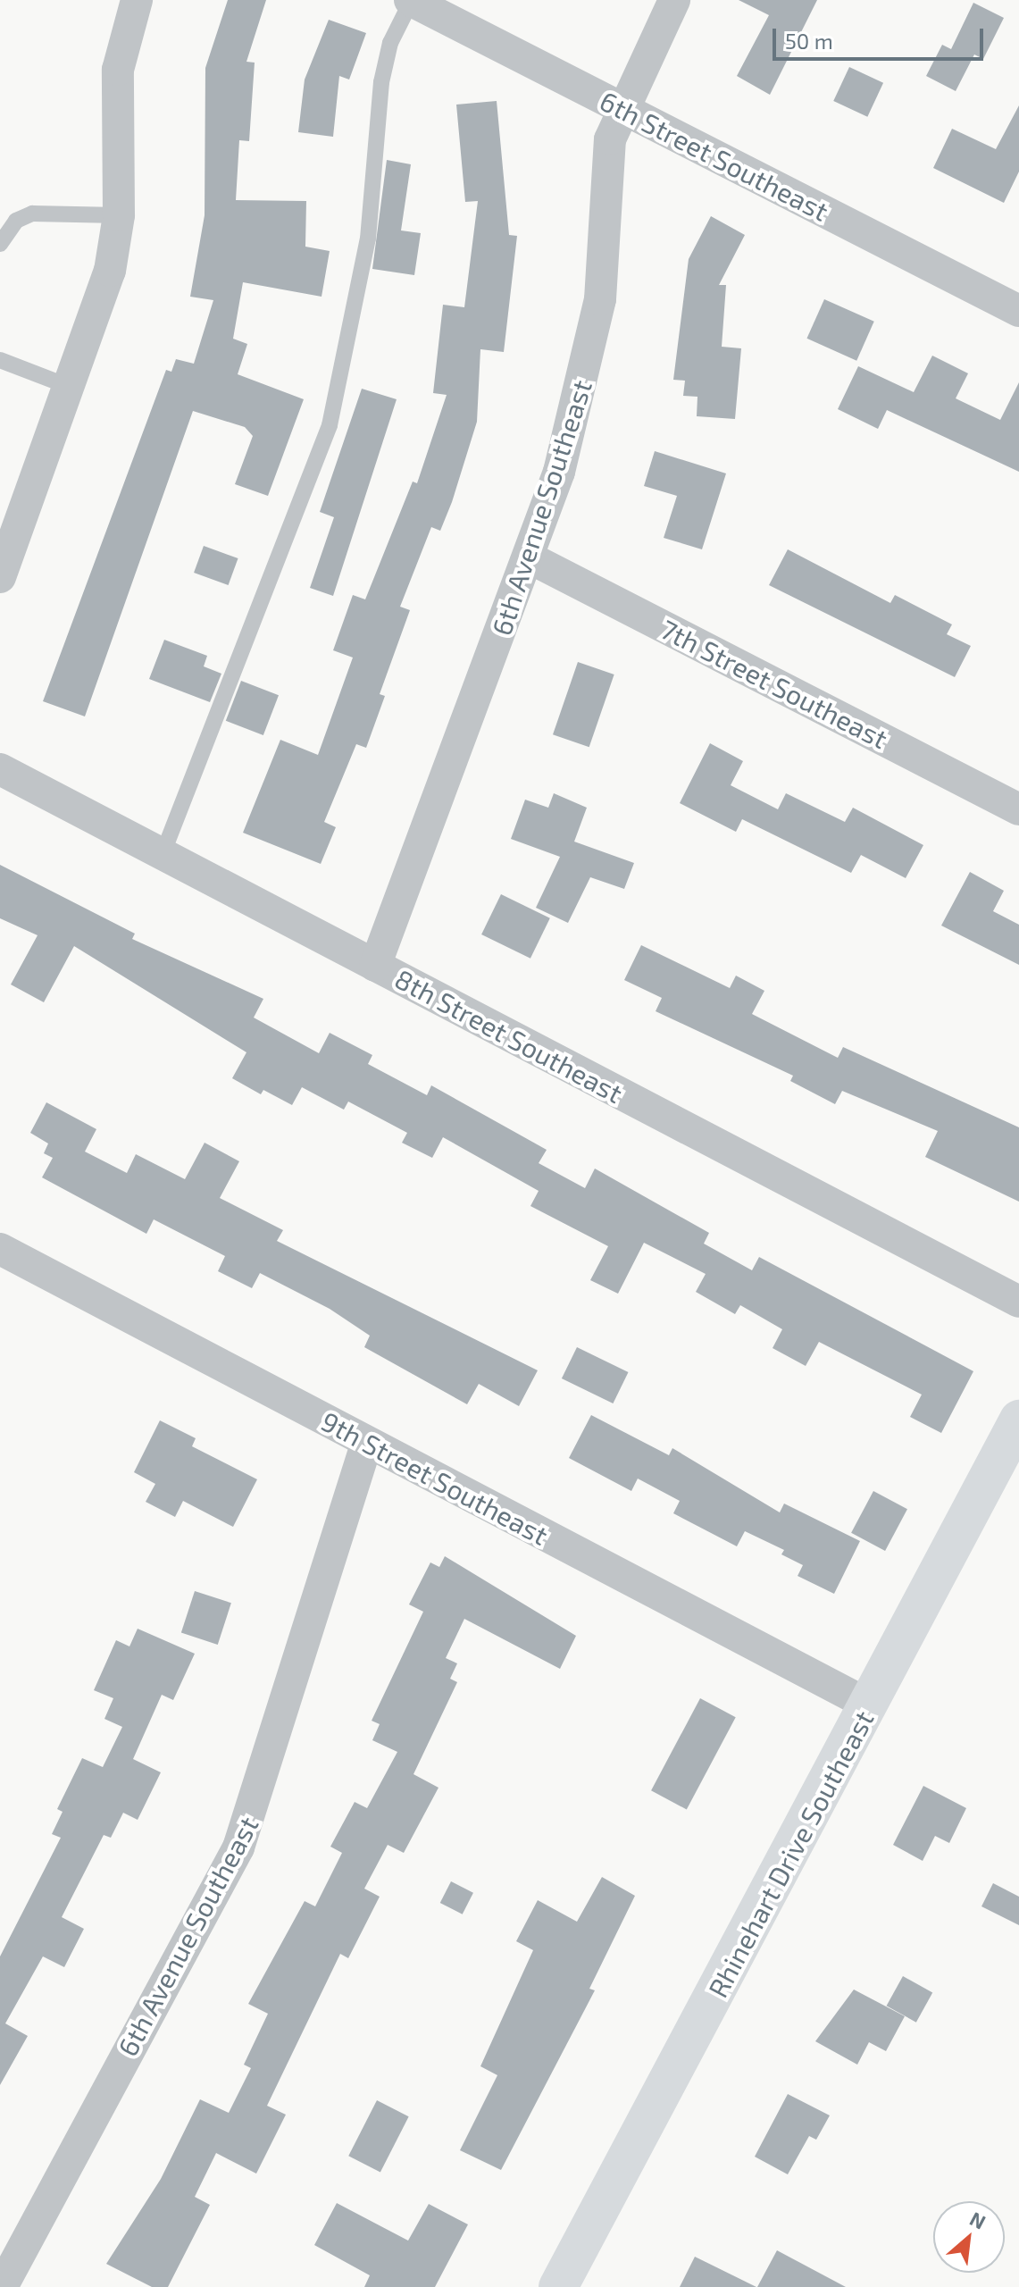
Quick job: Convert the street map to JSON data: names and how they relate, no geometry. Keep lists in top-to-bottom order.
{
  "streets": {
    "street": [
      "6th Street Southeast",
      "6th Avenue Southeast",
      "7th Street Southeast",
      "8th Street Southeast",
      "9th Street Southeast",
      "Rhinehart Drive Southeast"
    ]
  },
  "crossings": [
    ["6th Street Southeast", "6th Avenue Southeast"],
    ["6th Avenue Southeast", "7th Street Southeast"],
    ["6th Avenue Southeast", "8th Street Southeast"],
    ["6th Avenue Southeast", "9th Street Southeast"],
    ["9th Street Southeast", "Rhinehart Drive Southeast"]
  ],
  "scale_bar": "50 m",
  "north": "top right"
}
